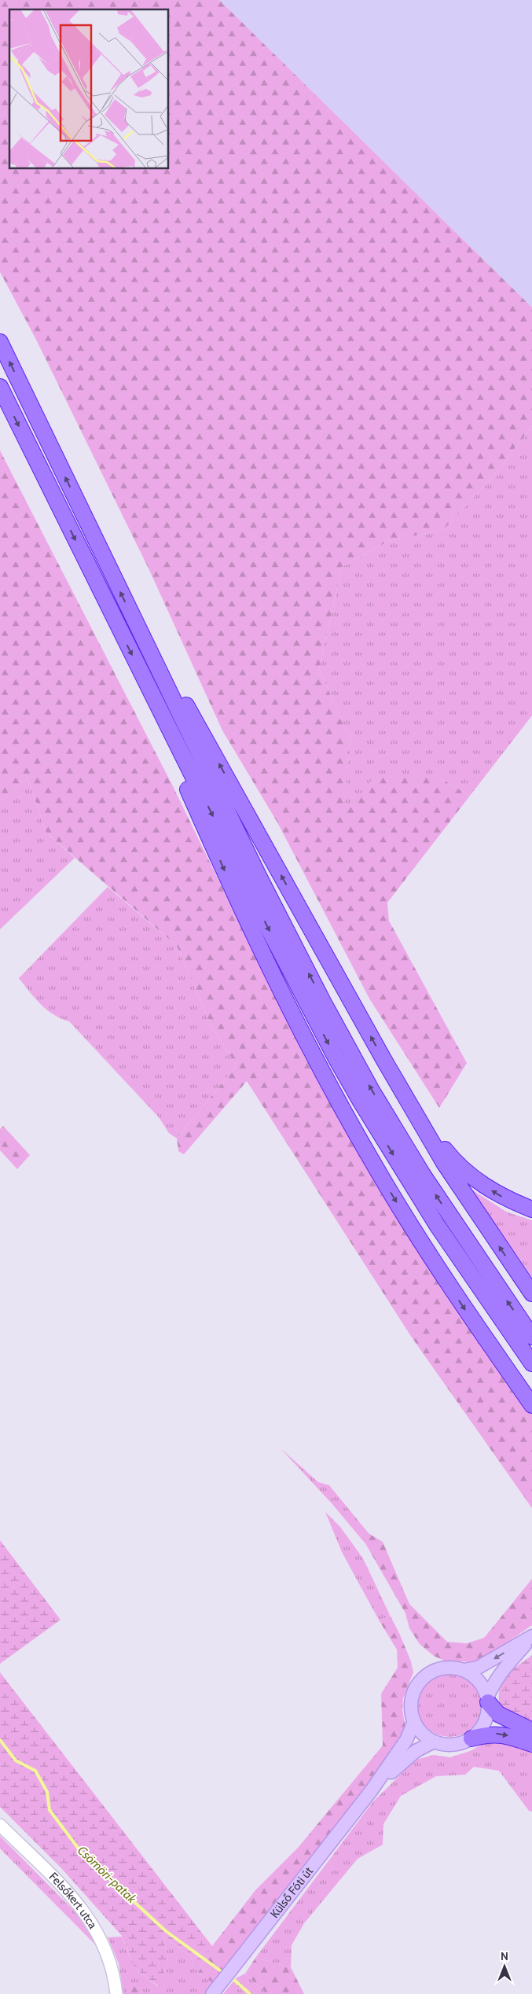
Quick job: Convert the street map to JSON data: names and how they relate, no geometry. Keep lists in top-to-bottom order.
{
  "streets": {
    "main road": ["Külső Fóti út"],
    "street": ["Felsőkert utca"]
  },
  "water": ["Csömöri-patak"],
  "north": "top"
}
